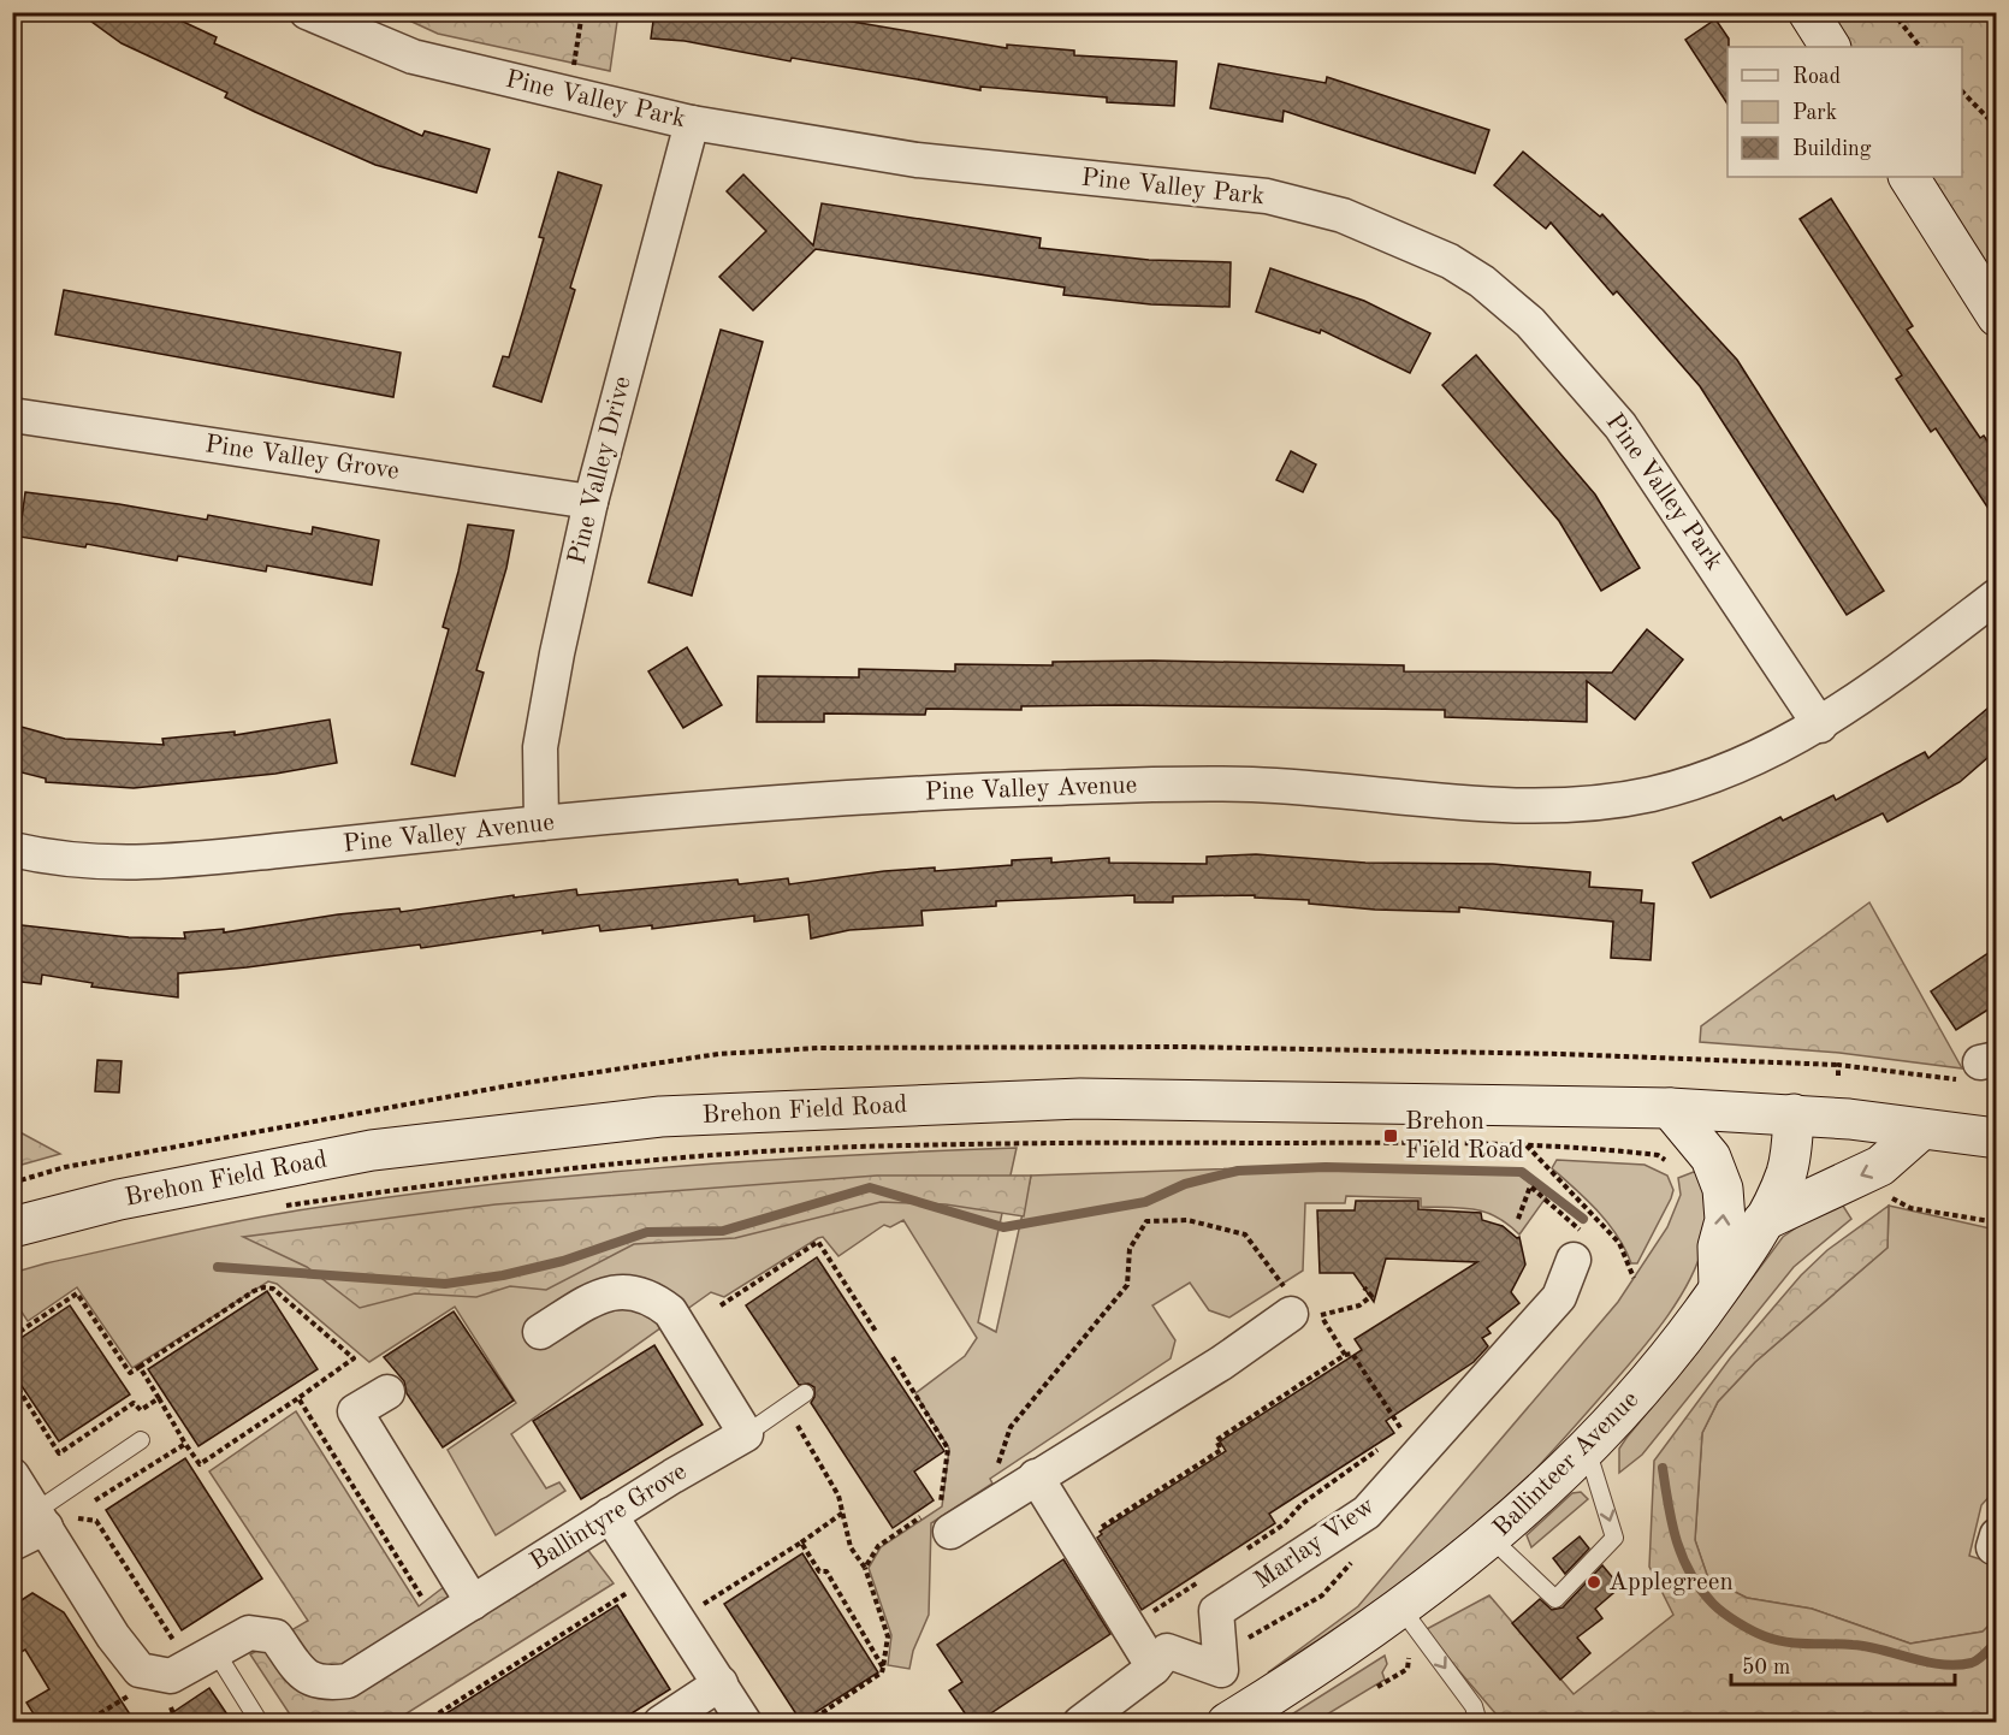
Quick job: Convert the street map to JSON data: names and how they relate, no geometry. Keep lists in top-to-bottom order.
{
  "streets": {
    "main road": ["Brehon Field Road", "Ballinteer Avenue"],
    "street": [
      "Pine Valley Park",
      "Pine Valley Grove",
      "Pine Valley Drive",
      "Pine Valley Avenue",
      "Ballintyre Grove",
      "Marlay View"
    ]
  },
  "crossings": [
    ["Pine Valley Park", "Pine Valley Drive"],
    ["Pine Valley Park", "Pine Valley Avenue"],
    ["Pine Valley Grove", "Pine Valley Drive"],
    ["Pine Valley Drive", "Pine Valley Avenue"],
    ["Brehon Field Road", "Ballinteer Avenue"]
  ],
  "places": {
    "transit": ["Brehon Field Road"],
    "other": ["Applegreen"]
  },
  "legend": ["Road", "Park", "Building"],
  "scale_bar": "50 m"
}
